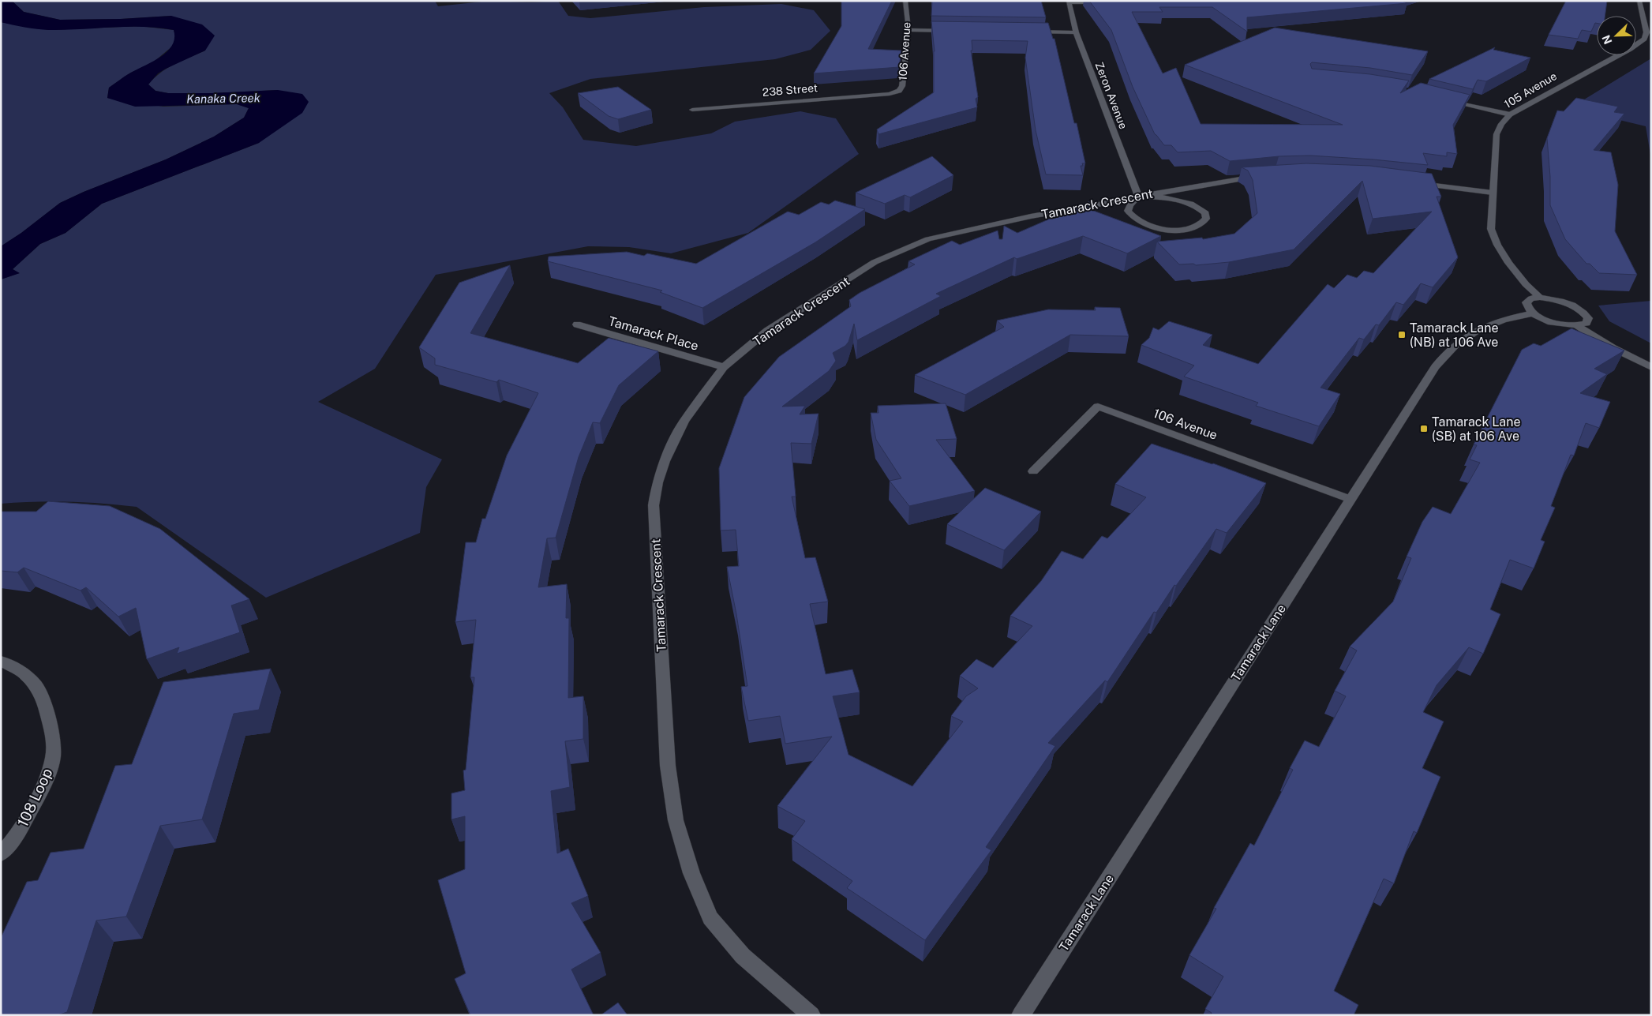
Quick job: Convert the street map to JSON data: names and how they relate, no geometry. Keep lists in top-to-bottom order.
{
  "streets": {
    "street": [
      "106 Avenue",
      "238 Street",
      "105 Avenue",
      "Zeron Avenue",
      "Tamarack Crescent",
      "Tamarack Place",
      "Tamarack Lane",
      "108 Loop"
    ]
  },
  "crossings": [
    ["106 Avenue", "238 Street"],
    ["106 Avenue", "Tamarack Lane"],
    ["Zeron Avenue", "Tamarack Crescent"],
    ["Tamarack Crescent", "Tamarack Place"]
  ],
  "water": ["Kanaka Creek"],
  "places": {
    "transit": ["Tamarack Lane (NB) at 106 Ave", "Tamarack Lane (SB) at 106 Ave"]
  },
  "north": "bottom left"
}
